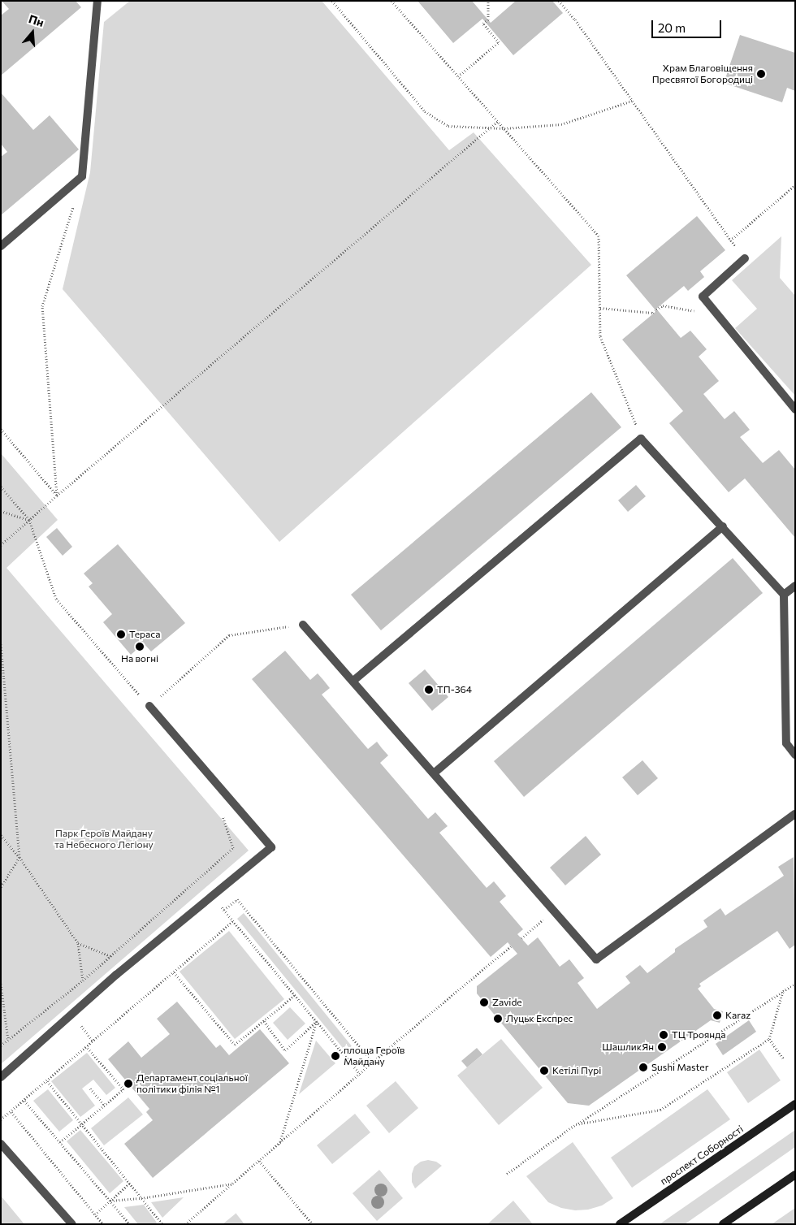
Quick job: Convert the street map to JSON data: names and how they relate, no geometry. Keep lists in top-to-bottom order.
{
  "streets": {
    "main road": ["проспект Соборності"]
  },
  "parks": ["Парк Героїв Майдану та Небесного Легіону"],
  "places": [
    "Храм Благовіщення Пресвятої Богородиці",
    "Тераса",
    "На вогні",
    "ТП-364",
    "Zavide",
    "Karaz",
    "Луцьк Експрес",
    "ТЦ Троянда",
    "ШашликЯн",
    "площа Героїв Майдану",
    "Sushi Master",
    "Кетілі Пурі",
    "Департамент соціальної політики філія №1"
  ],
  "scale_bar": "20 m",
  "north": "top"
}
